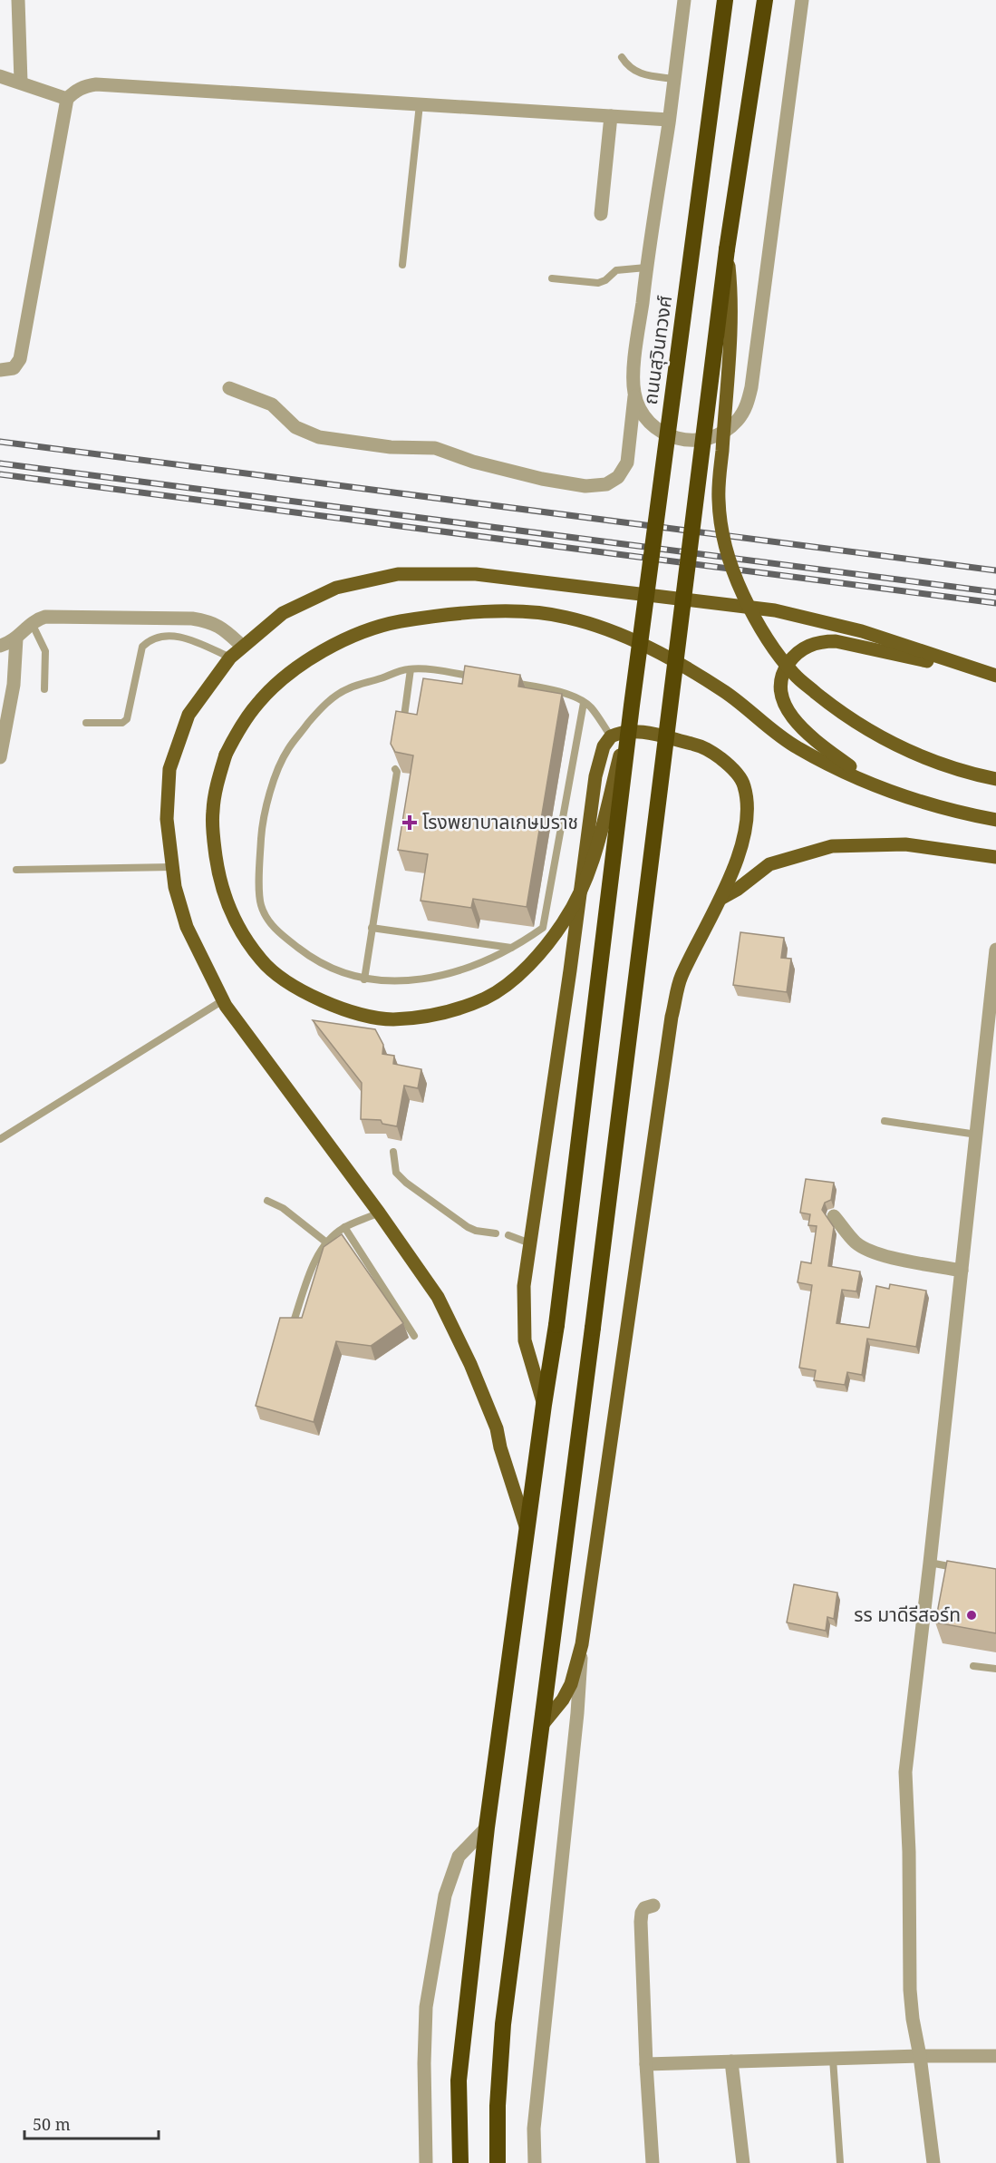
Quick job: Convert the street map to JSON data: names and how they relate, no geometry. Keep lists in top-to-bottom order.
{
  "streets": {
    "highway": ["ถนนสุวินทวงศ์"]
  },
  "places": {
    "health": ["โรงพยาบาลเกษมราช"],
    "other": ["รร มาดีรีสอร์ท"]
  },
  "scale_bar": "50 m"
}
